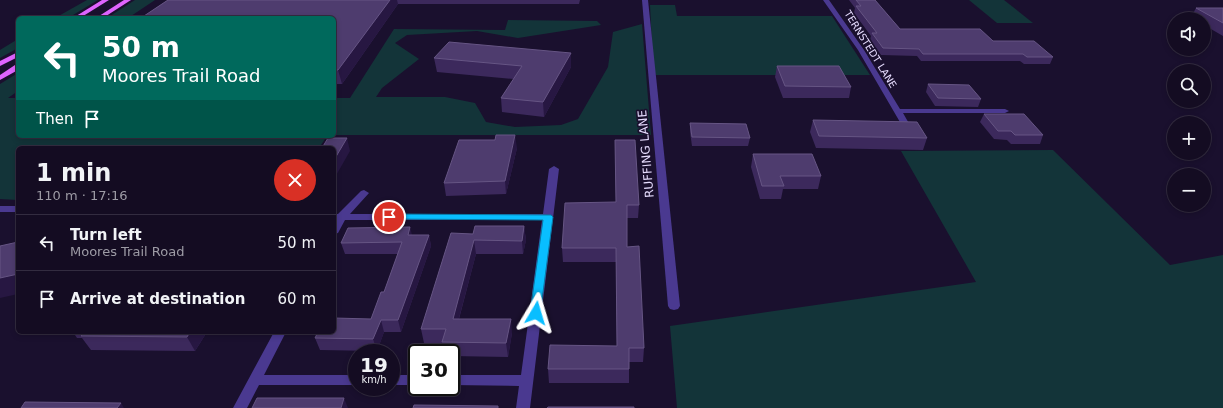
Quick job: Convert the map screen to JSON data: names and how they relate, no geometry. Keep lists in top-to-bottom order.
{
  "streets": {
    "street": ["TERNSTEDT LANE", "RUFFING LANE"]
  },
  "page": {
    "map_buttons": ["+", "−"],
    "turn": ["50 m", "Moores Trail Road"],
    "then": "Then",
    "heading": ["1 min", "110 m · 17:16"],
    "list": [
      {
        "name": "Turn left",
        "note": "Moores Trail Road",
        "value": "50 m"
      },
      {
        "name": "Arrive at destination",
        "value": "60 m"
      }
    ],
    "speed": "19 km/h",
    "limit": "30"
  }
}
